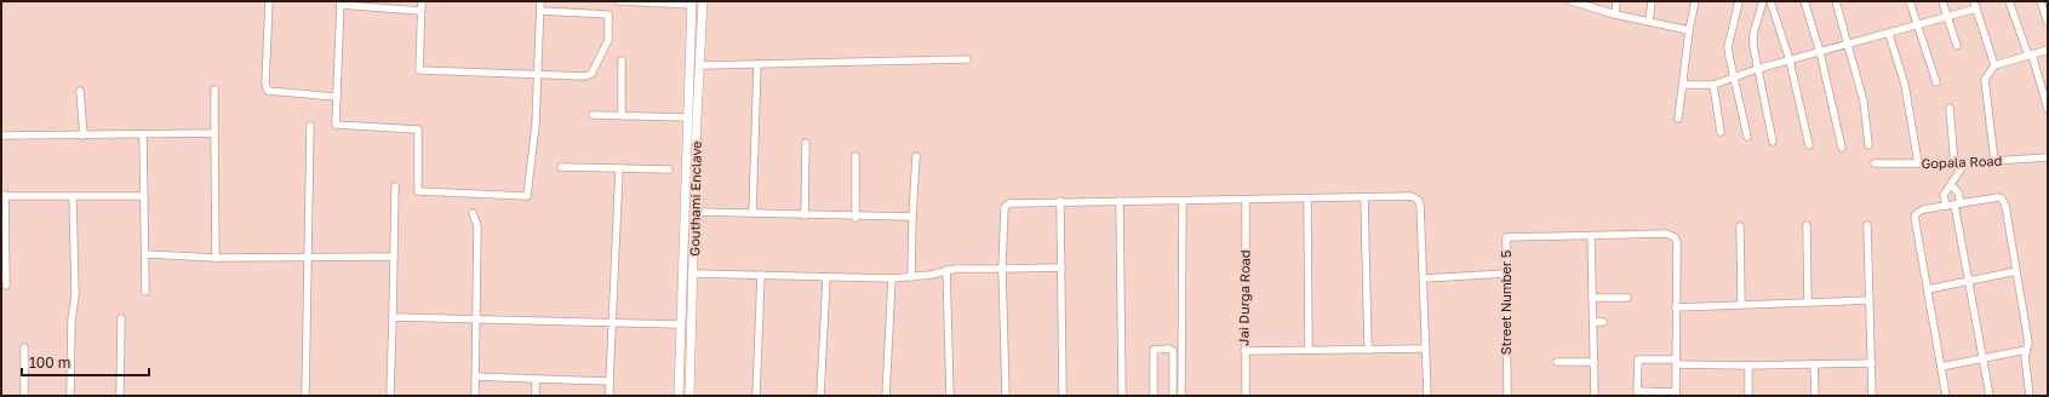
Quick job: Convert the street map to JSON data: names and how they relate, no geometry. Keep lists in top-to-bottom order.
{
  "streets": {
    "street": [
      "Gopala Road",
      "Gouthami Enclave",
      "Jai Durga Road",
      "Street Number 5"
    ]
  },
  "scale_bar": "100 m"
}
